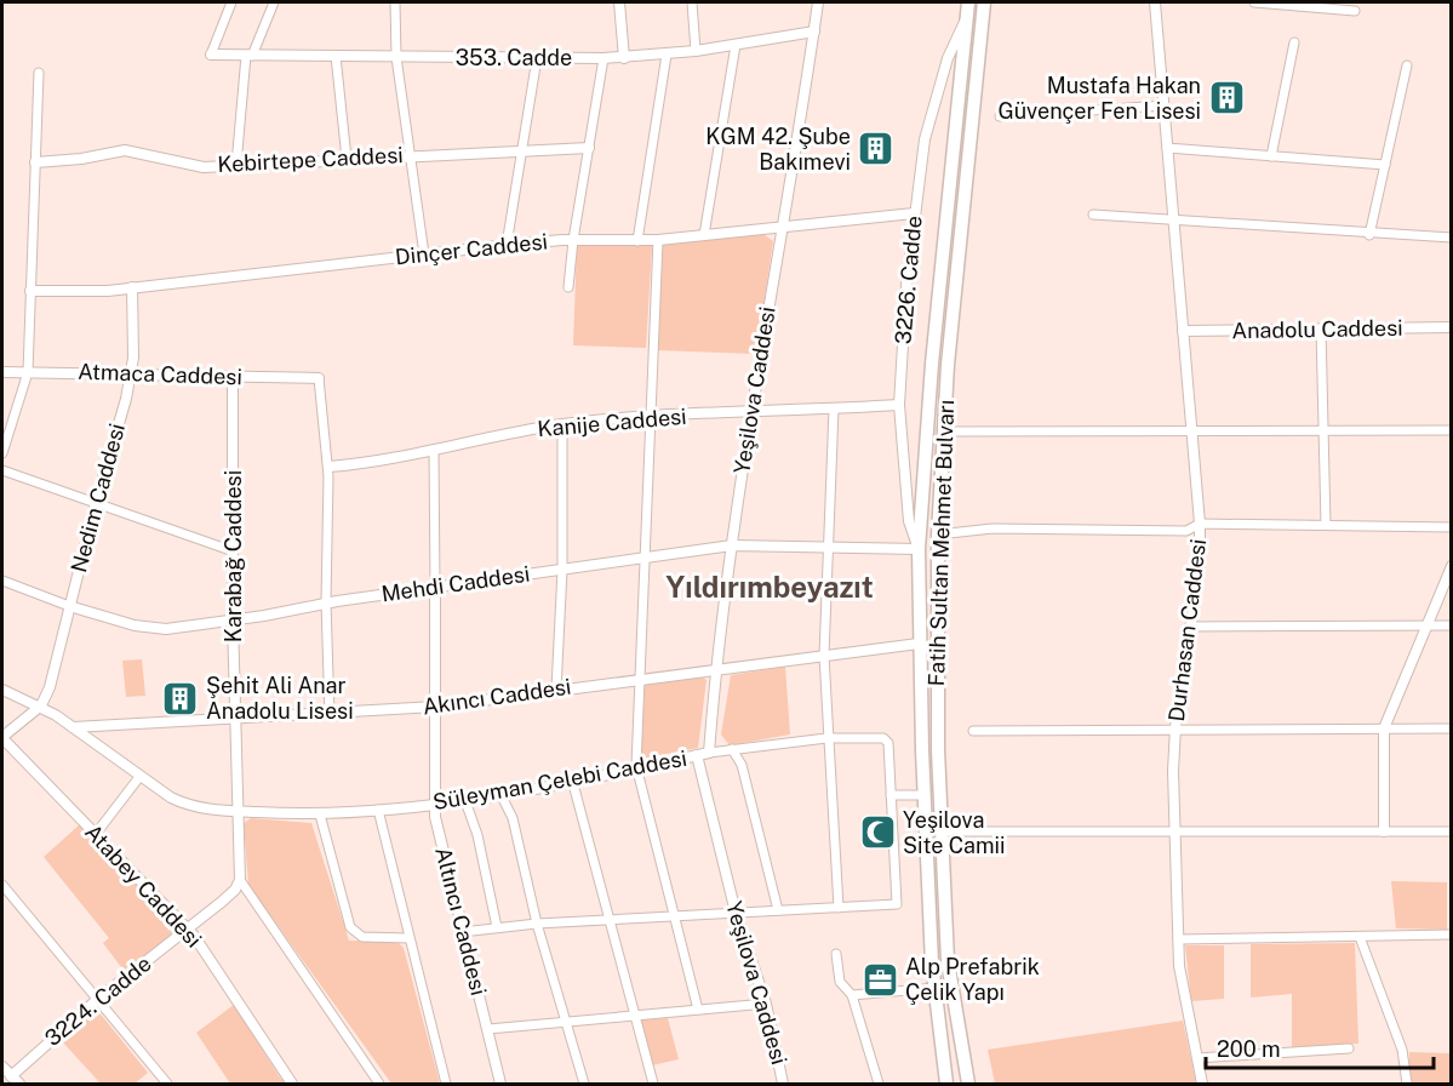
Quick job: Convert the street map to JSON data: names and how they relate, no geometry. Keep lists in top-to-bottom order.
{
  "streets": {
    "highway": ["Fatih Sultan Mehmet Bulvarı"],
    "street": [
      "353. Cadde",
      "Kebirtepe Caddesi",
      "Dinçer Caddesi",
      "3226. Cadde",
      "Anadolu Caddesi",
      "Atmaca Caddesi",
      "Yeşilova Caddesi",
      "Kanije Caddesi",
      "Nedim Caddesi",
      "Karabağ Caddesi",
      "Mehdi Caddesi",
      "Durhasan Caddesi",
      "Akıncı Caddesi",
      "Süleyman Çelebi Caddesi",
      "Atabey Caddesi",
      "Altıncı Caddesi",
      "3224. Cadde"
    ]
  },
  "crossings": [
    ["353. Cadde", "Yeşilova Caddesi"],
    ["Dinçer Caddesi", "3226. Cadde"],
    ["Dinçer Caddesi", "Yeşilova Caddesi"],
    ["Dinçer Caddesi", "Nedim Caddesi"],
    ["3226. Cadde", "Kanije Caddesi"],
    ["3226. Cadde", "Fatih Sultan Mehmet Bulvarı"],
    ["3226. Cadde", "Mehdi Caddesi"],
    ["Anadolu Caddesi", "Durhasan Caddesi"],
    ["Atmaca Caddesi", "Nedim Caddesi"],
    ["Atmaca Caddesi", "Karabağ Caddesi"],
    ["Yeşilova Caddesi", "Kanije Caddesi"],
    ["Yeşilova Caddesi", "Mehdi Caddesi"],
    ["Yeşilova Caddesi", "Akıncı Caddesi"],
    ["Yeşilova Caddesi", "Süleyman Çelebi Caddesi"],
    ["Kanije Caddesi", "Altıncı Caddesi"],
    ["Nedim Caddesi", "Mehdi Caddesi"],
    ["Nedim Caddesi", "Süleyman Çelebi Caddesi"],
    ["Fatih Sultan Mehmet Bulvarı", "Mehdi Caddesi"],
    ["Fatih Sultan Mehmet Bulvarı", "Akıncı Caddesi"],
    ["Karabağ Caddesi", "Mehdi Caddesi"],
    ["Karabağ Caddesi", "Akıncı Caddesi"],
    ["Karabağ Caddesi", "Süleyman Çelebi Caddesi"],
    ["Mehdi Caddesi", "Altıncı Caddesi"],
    ["Akıncı Caddesi", "Süleyman Çelebi Caddesi"],
    ["Akıncı Caddesi", "Altıncı Caddesi"],
    ["Süleyman Çelebi Caddesi", "Altıncı Caddesi"],
    ["Atabey Caddesi", "3224. Cadde"]
  ],
  "districts": ["Yıldırımbeyazıt"],
  "places": {
    "building": ["Mustafa Hakan Güvençer Fen Lisesi", "KGM 42. Şube Bakımevi", "Şehit Ali Anar Anadolu Lisesi"],
    "mosque": ["Yeşilova Site Camii"],
    "office": ["Alp Prefabrik Çelik Yapı"]
  },
  "scale_bar": "200 m"
}
